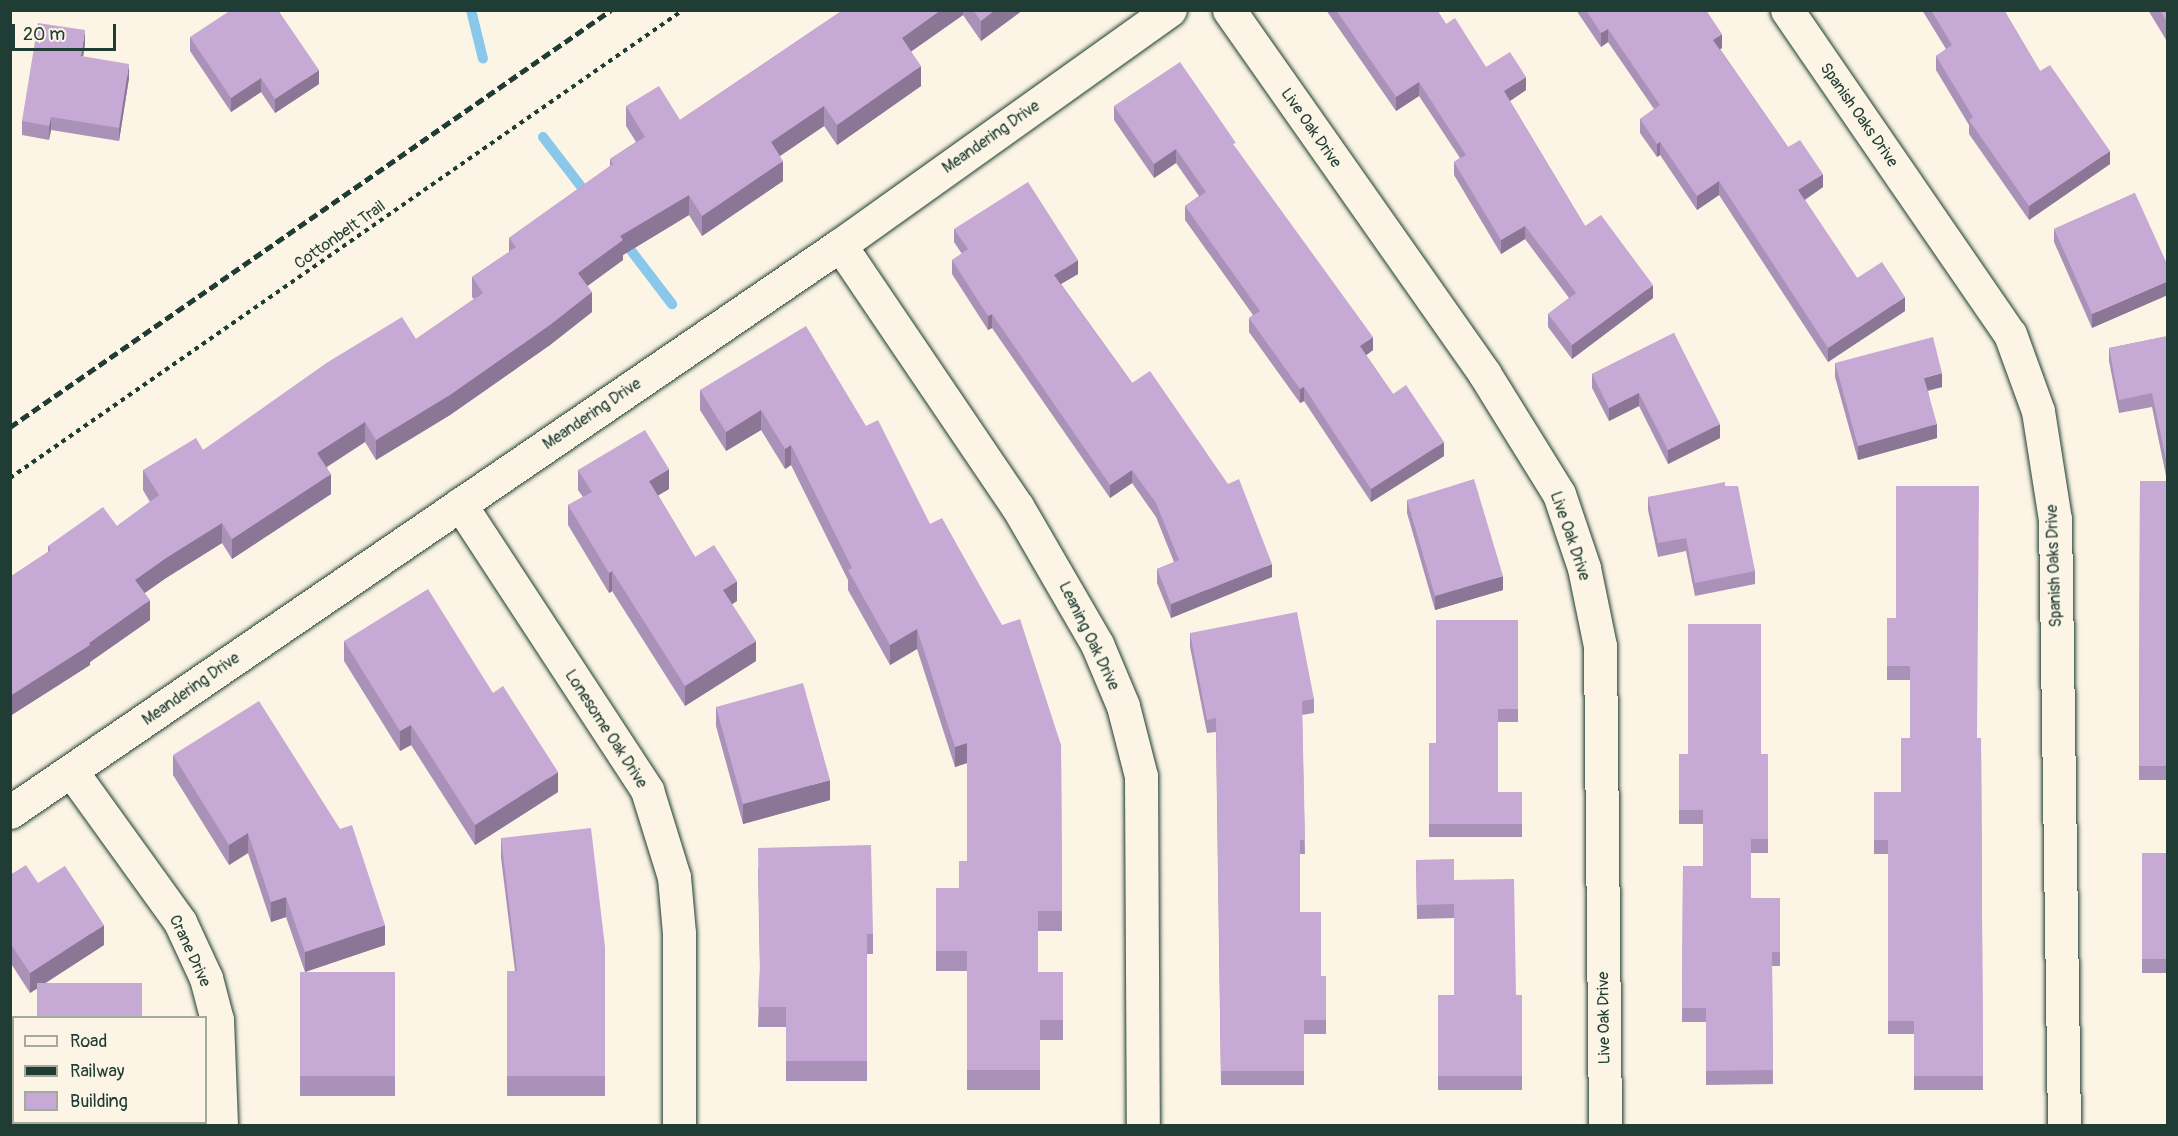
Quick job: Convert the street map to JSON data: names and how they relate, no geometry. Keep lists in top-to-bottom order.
{
  "streets": {
    "street": [
      "Spanish Oaks Drive",
      "Live Oak Drive",
      "Meandering Drive",
      "Leaning Oak Drive",
      "Lonesome Oak Drive",
      "Crane Drive"
    ],
    "path": ["Cottonbelt Trail"]
  },
  "crossings": [
    ["Meandering Drive", "Leaning Oak Drive"],
    ["Meandering Drive", "Lonesome Oak Drive"],
    ["Meandering Drive", "Crane Drive"]
  ],
  "legend": ["Road", "Railway", "Building"],
  "scale_bar": "20 m"
}
